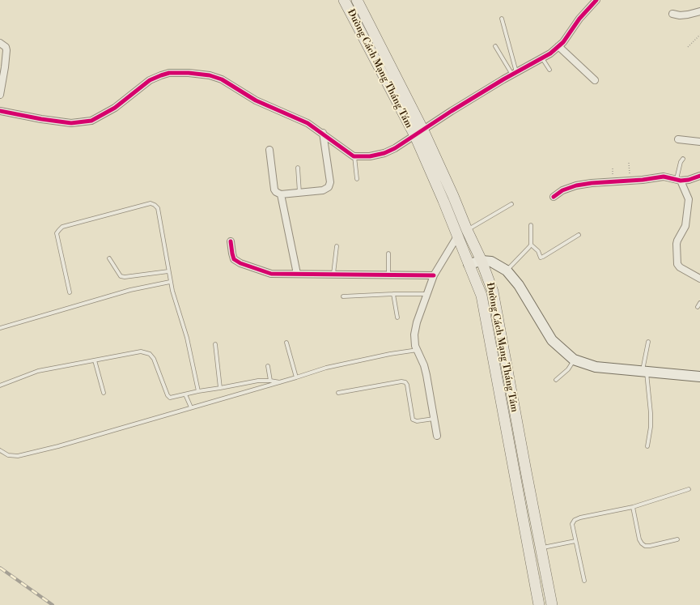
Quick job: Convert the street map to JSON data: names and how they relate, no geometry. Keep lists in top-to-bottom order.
{
  "streets": {
    "main road": ["Đường Cách Mạng Tháng Tám"]
  }
}
